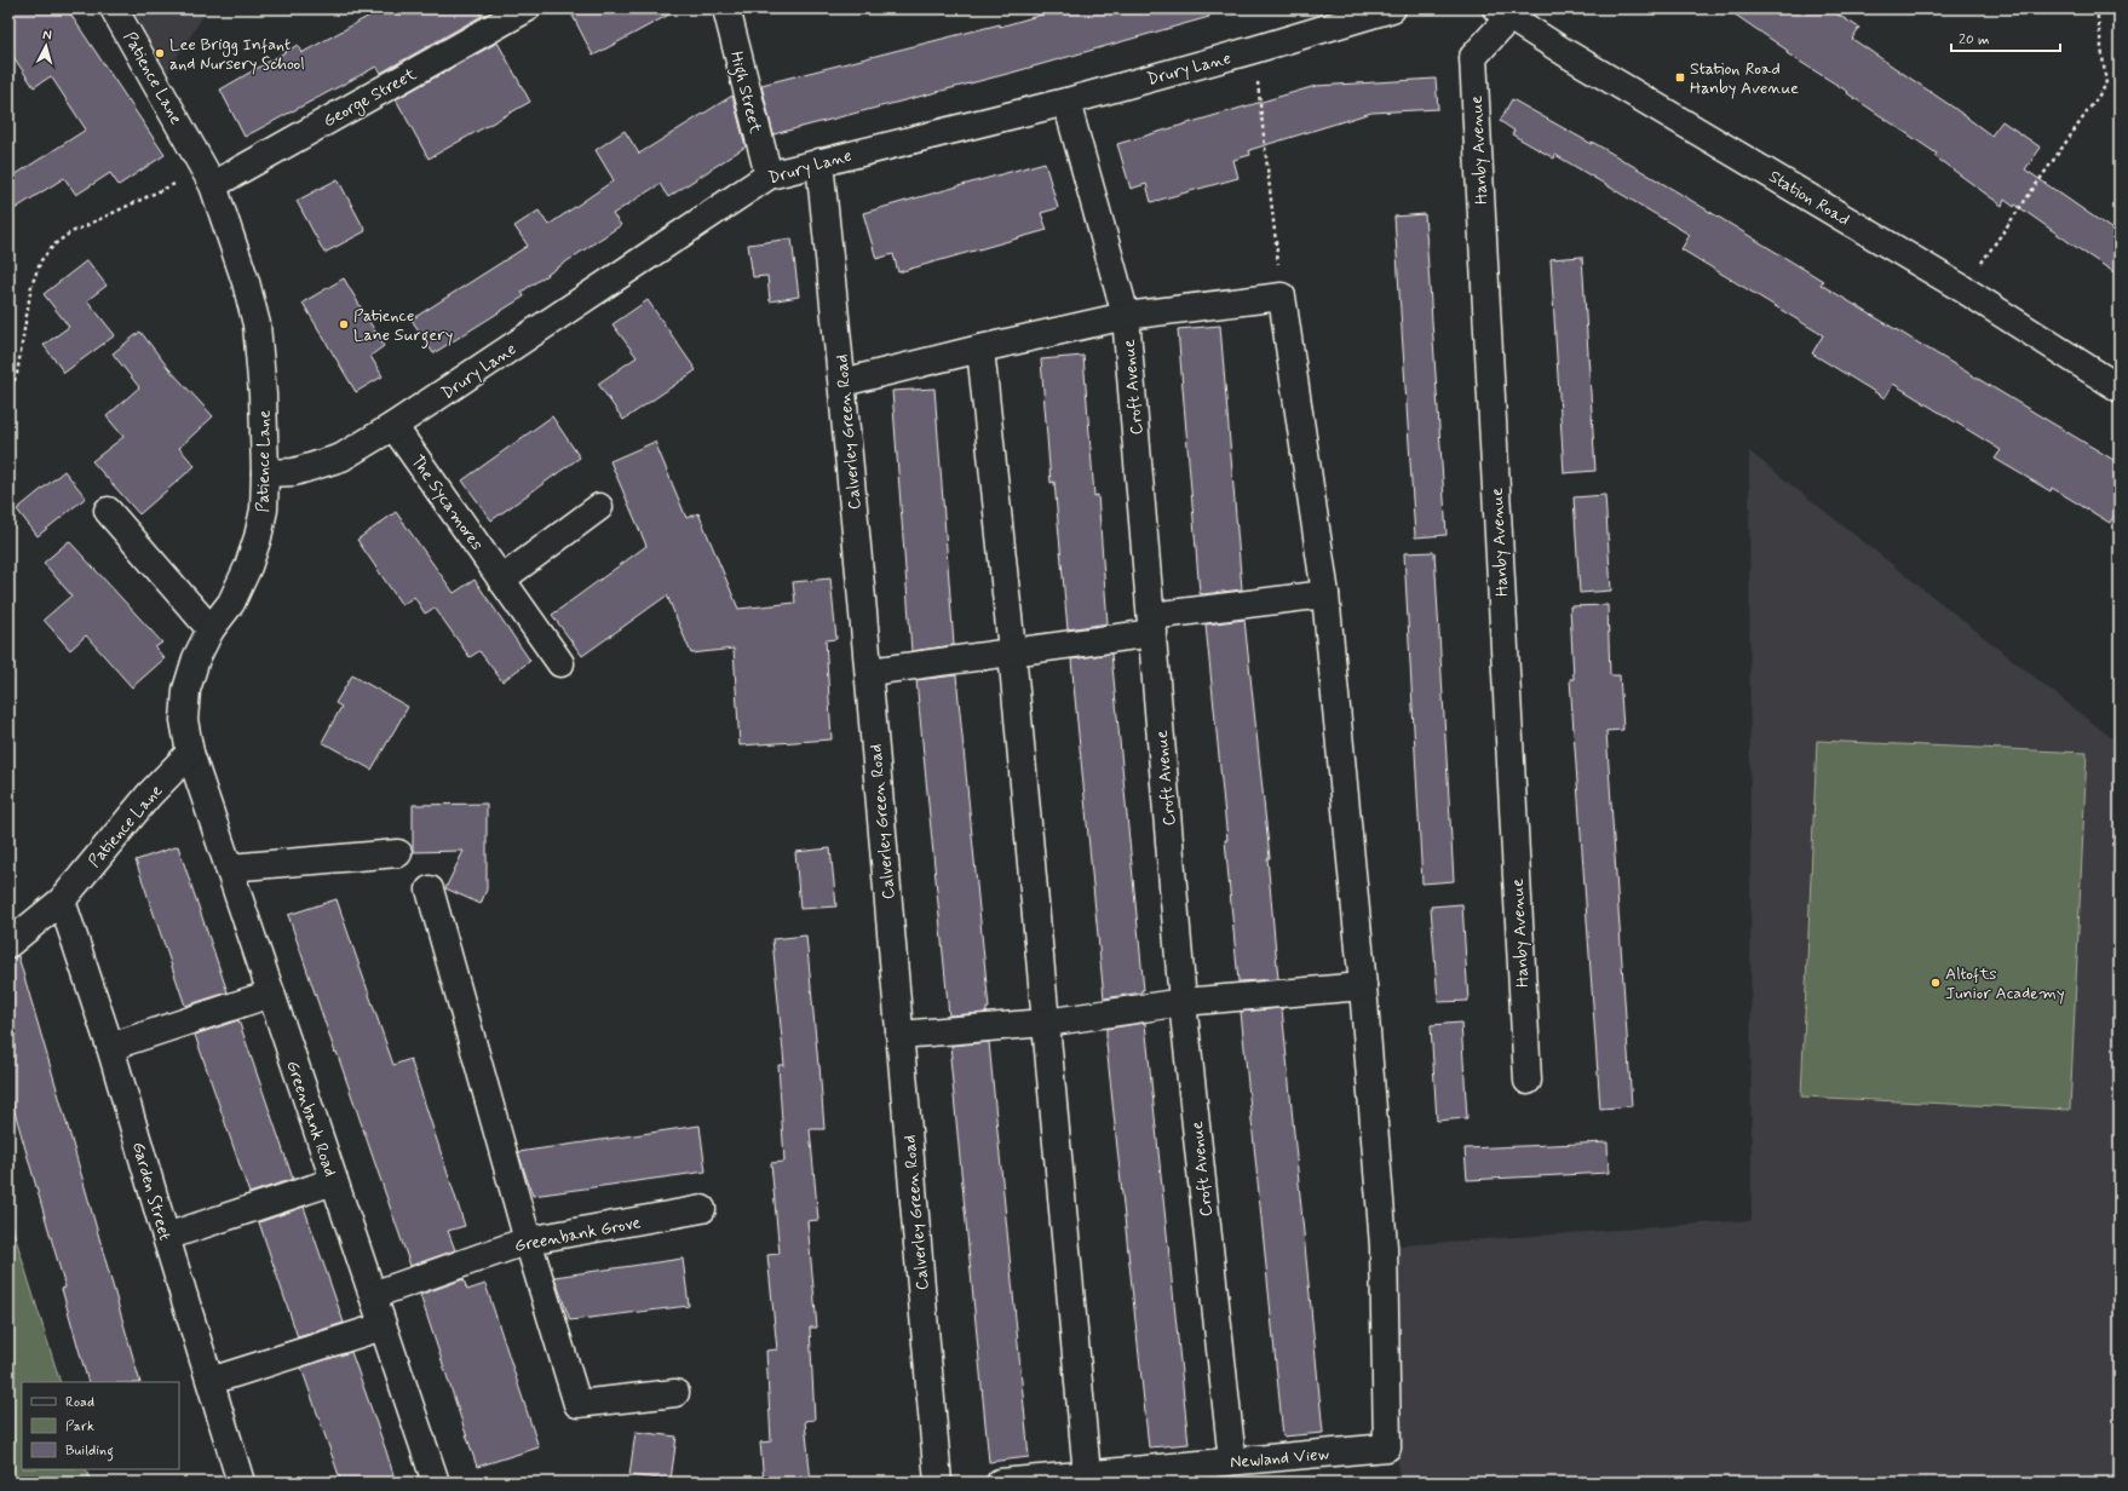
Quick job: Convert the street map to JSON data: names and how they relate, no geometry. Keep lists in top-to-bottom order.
{
  "streets": {
    "street": [
      "Drury Lane",
      "Patience Lane",
      "High Street",
      "George Street",
      "Hanby Avenue",
      "Station Road",
      "Croft Avenue",
      "Calverley Green Road",
      "The Sycamores",
      "Greenbank Road",
      "Garden Street",
      "Greenbank Grove",
      "Newland View"
    ]
  },
  "crossings": [
    ["Drury Lane", "Patience Lane"],
    ["Drury Lane", "High Street"],
    ["Drury Lane", "Croft Avenue"],
    ["Drury Lane", "Calverley Green Road"],
    ["Drury Lane", "The Sycamores"],
    ["Patience Lane", "George Street"],
    ["Patience Lane", "Greenbank Road"],
    ["Patience Lane", "Garden Street"],
    ["Hanby Avenue", "Station Road"],
    ["Croft Avenue", "Newland View"],
    ["Greenbank Road", "Greenbank Grove"]
  ],
  "places": {
    "other": ["Lee Brigg Infant and Nursery School", "Patience Lane Surgery", "Altofts Junior Academy"],
    "transit": ["Station Road Hanby Avenue"]
  },
  "legend": ["Road", "Park", "Building"],
  "scale_bar": "20 m",
  "north": "top"
}
